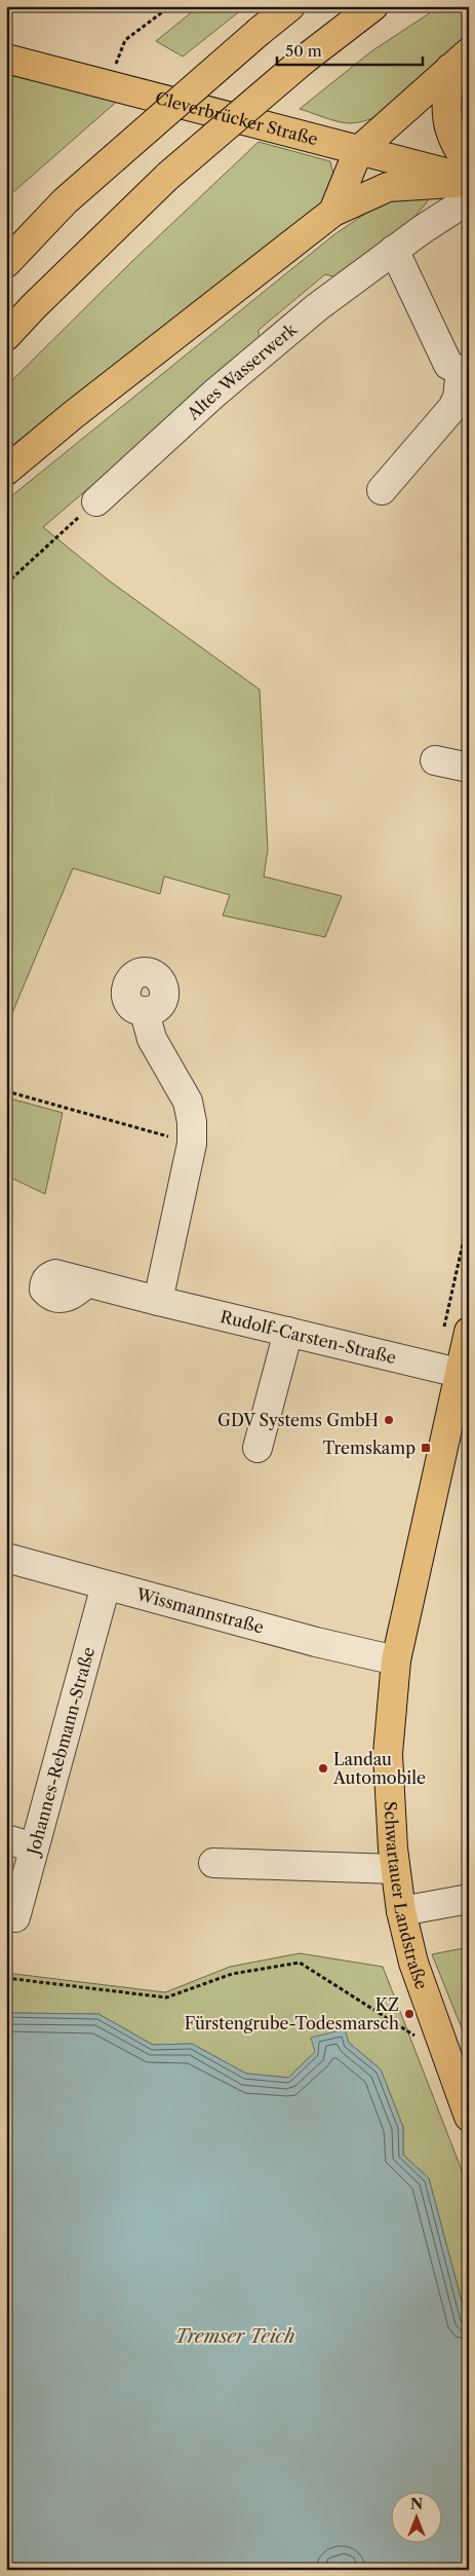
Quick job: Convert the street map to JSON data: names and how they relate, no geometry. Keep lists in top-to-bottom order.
{
  "streets": {
    "main road": ["Cleverbrücker Straße", "Schwartauer Landstraße"],
    "street": [
      "Altes Wasserwerk",
      "Rudolf-Carsten-Straße",
      "Wissmannstraße",
      "Johannes-Rebmann-Straße"
    ]
  },
  "crossings": [
    ["Rudolf-Carsten-Straße", "Schwartauer Landstraße"],
    ["Wissmannstraße", "Johannes-Rebmann-Straße"],
    ["Wissmannstraße", "Schwartauer Landstraße"]
  ],
  "water": ["Tremser Teich"],
  "places": {
    "other": ["GDV Systems GmbH", "Landau Automobile", "KZ Fürstengrube-Todesmarsch"],
    "transit": ["Tremskamp"]
  },
  "scale_bar": "50 m",
  "north": "top"
}
